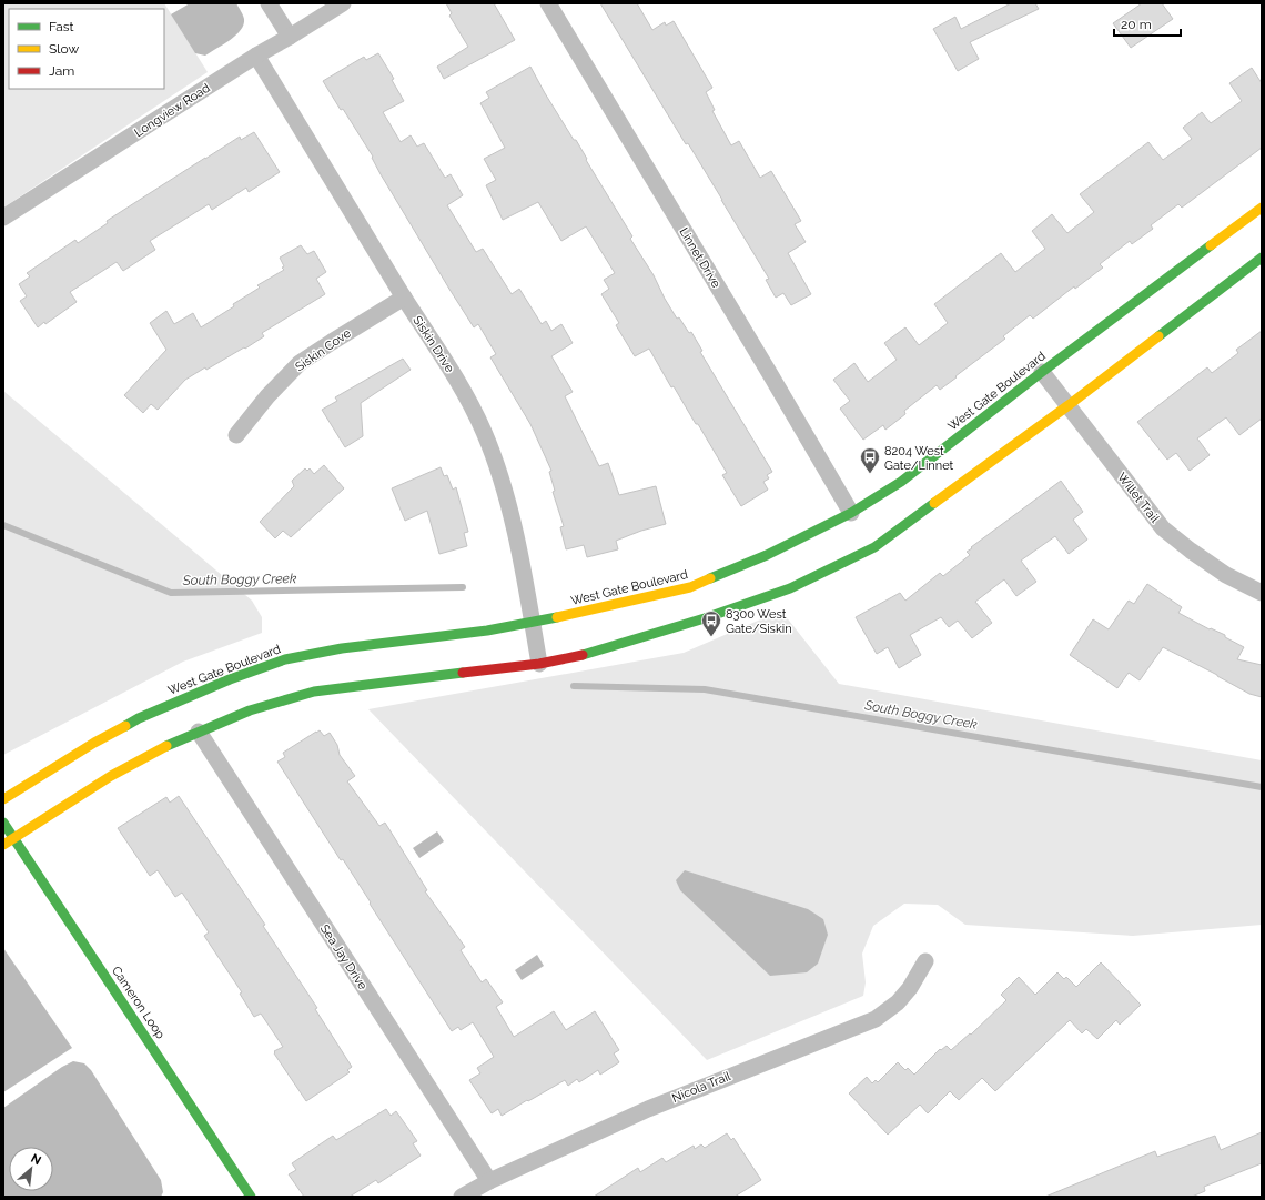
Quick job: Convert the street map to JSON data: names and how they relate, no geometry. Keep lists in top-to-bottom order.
{
  "streets": {
    "main road": ["West Gate Boulevard", "Cameron Loop"],
    "street": [
      "Longview Road",
      "Linnet Drive",
      "Siskin Drive",
      "Siskin Cove",
      "Willet Trail",
      "Sea Jay Drive",
      "Nicola Trail"
    ]
  },
  "crossings": [
    ["Longview Road", "Siskin Drive"],
    ["Linnet Drive", "West Gate Boulevard"],
    ["Siskin Drive", "Siskin Cove"],
    ["Siskin Drive", "West Gate Boulevard"],
    ["West Gate Boulevard", "Willet Trail"],
    ["Sea Jay Drive", "Nicola Trail"]
  ],
  "water": ["South Boggy Creek"],
  "places": {
    "bus stop": ["8204 West Gate/Linnet", "8300 West Gate/Siskin"]
  },
  "legend": ["Fast", "Slow", "Jam"],
  "scale_bar": "20 m",
  "north": "top right"
}
